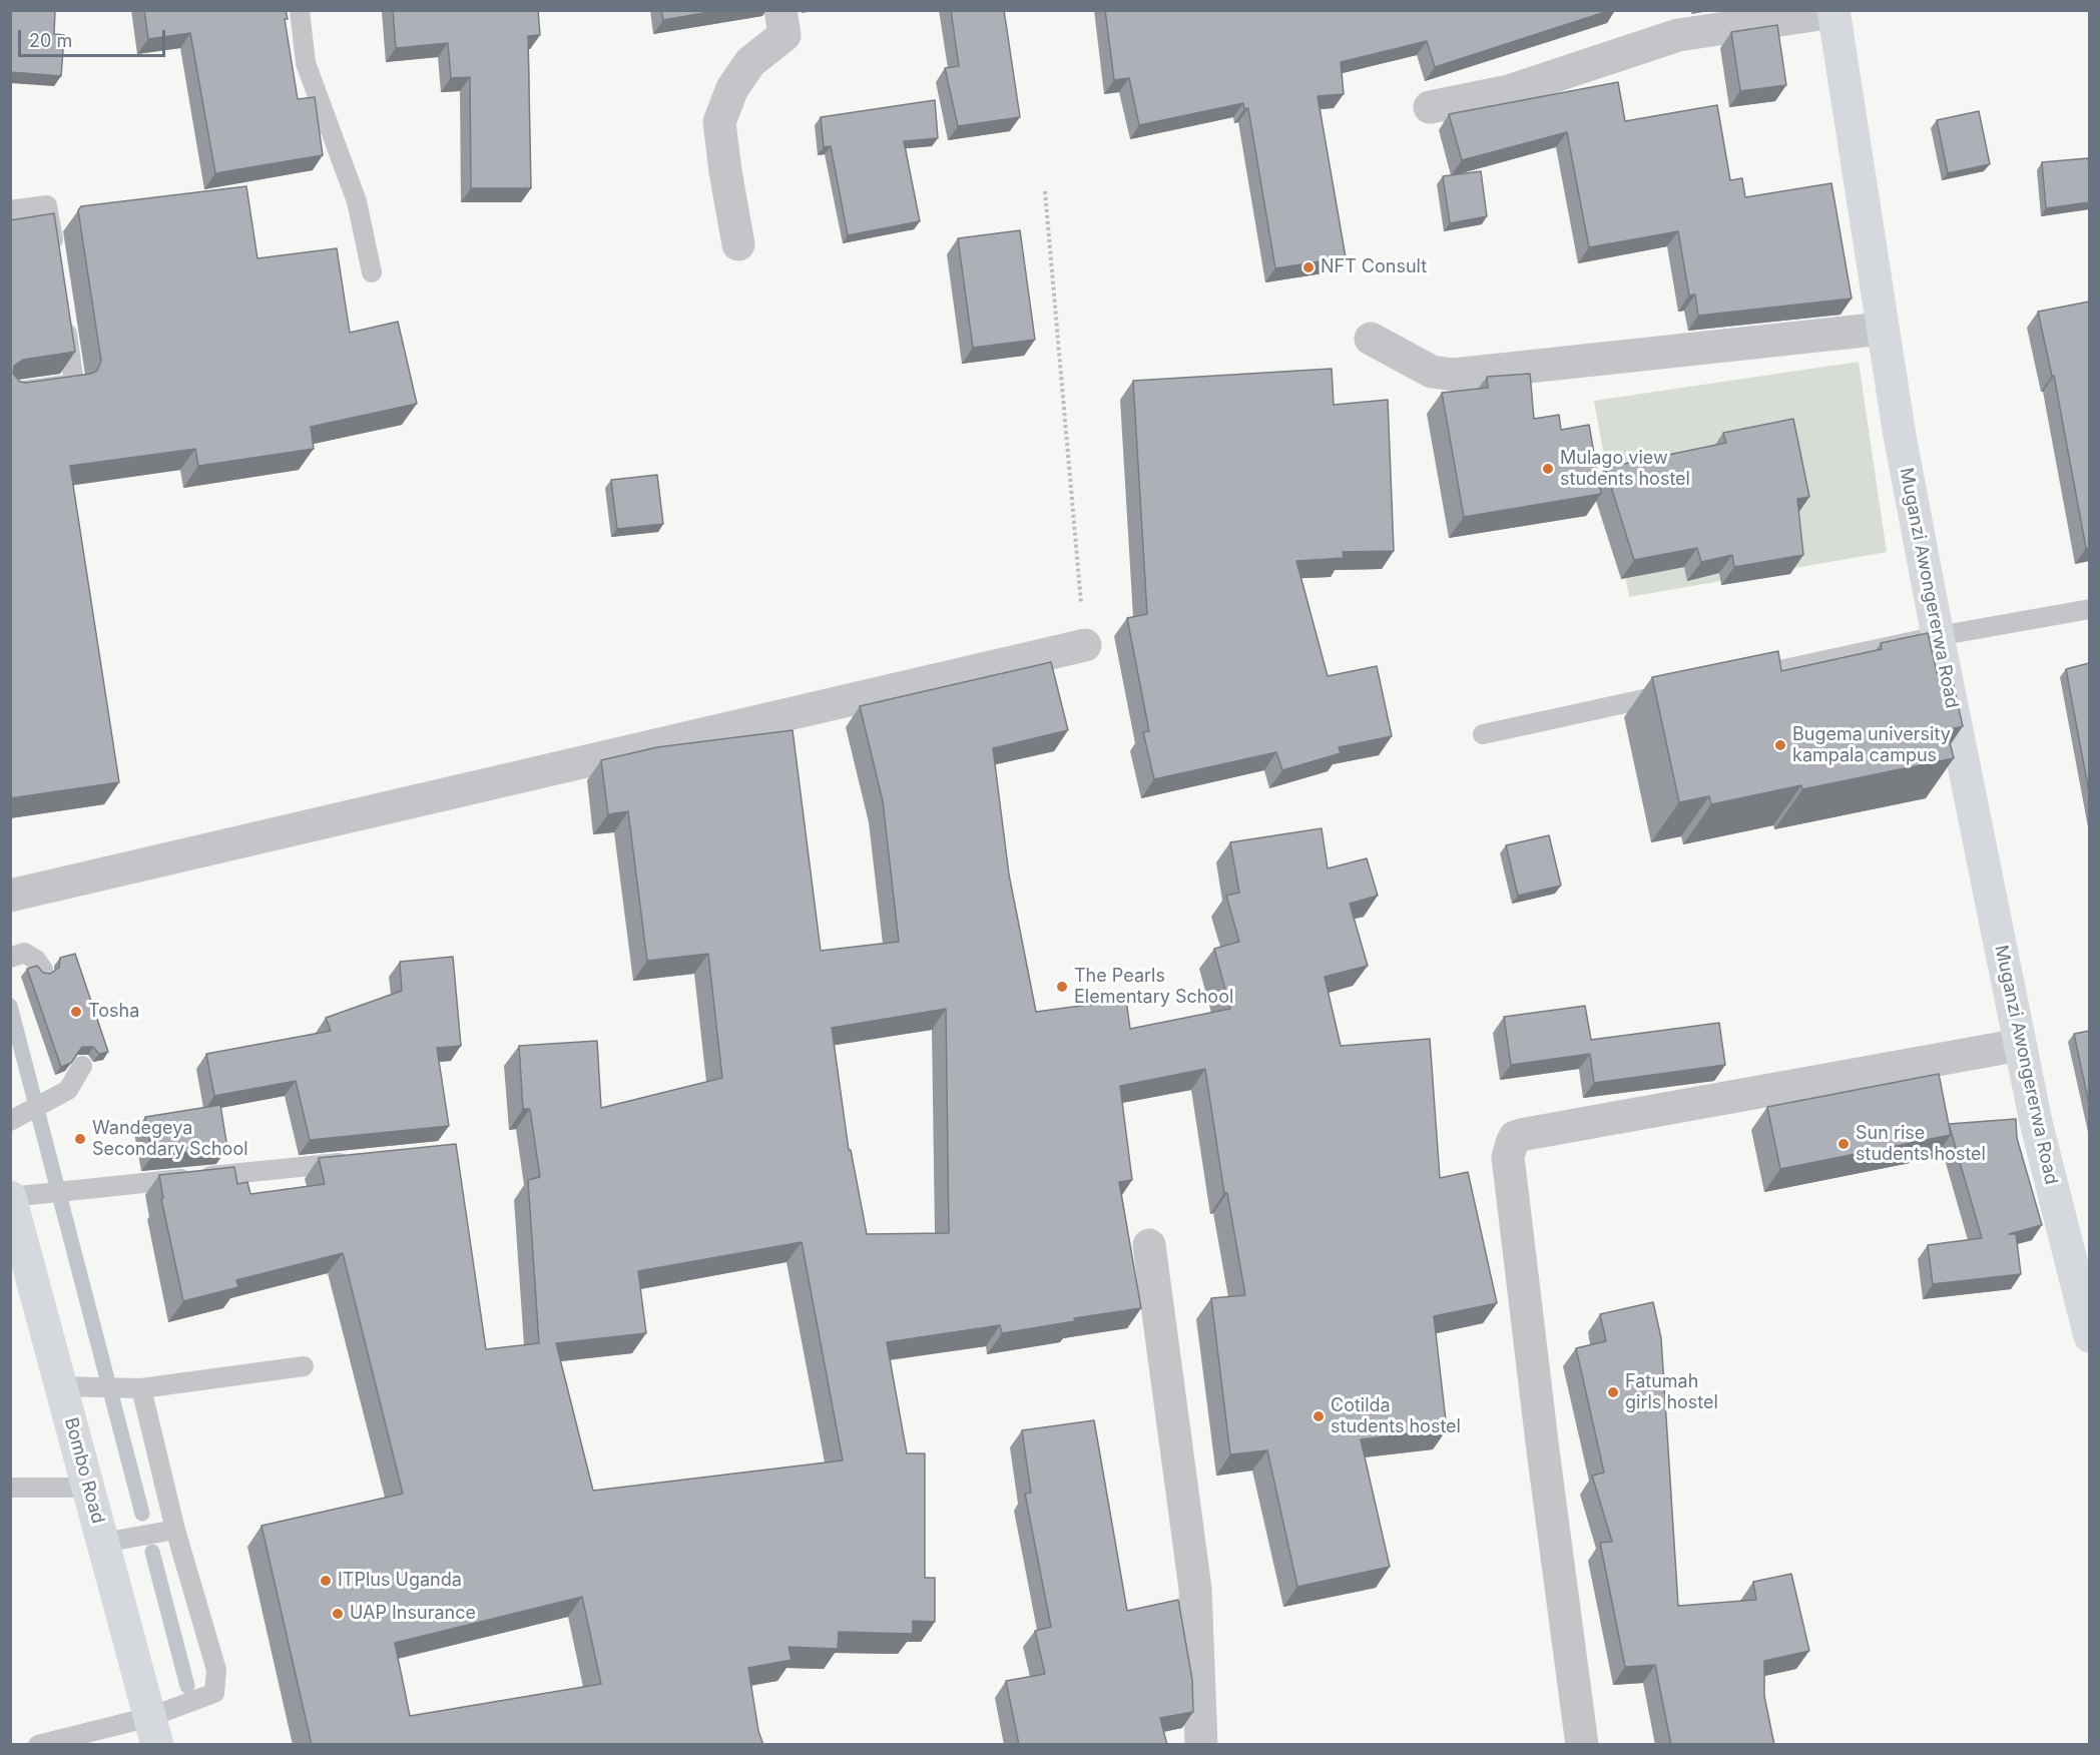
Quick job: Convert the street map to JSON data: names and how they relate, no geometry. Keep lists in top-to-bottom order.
{
  "streets": {
    "street": ["Muganzi Awongererwa Road", "Bombo Road"]
  },
  "places": [
    "NFT Consult",
    "Mulago view students hostel",
    "Bugema university kampala campus",
    "The Pearls Elementary School",
    "Tosha",
    "Wandegeya Secondary School",
    "Sun rise students hostel",
    "Fatumah girls hostel",
    "Cotilda students hostel",
    "ITPlus Uganda",
    "UAP Insurance"
  ],
  "scale_bar": "20 m"
}
